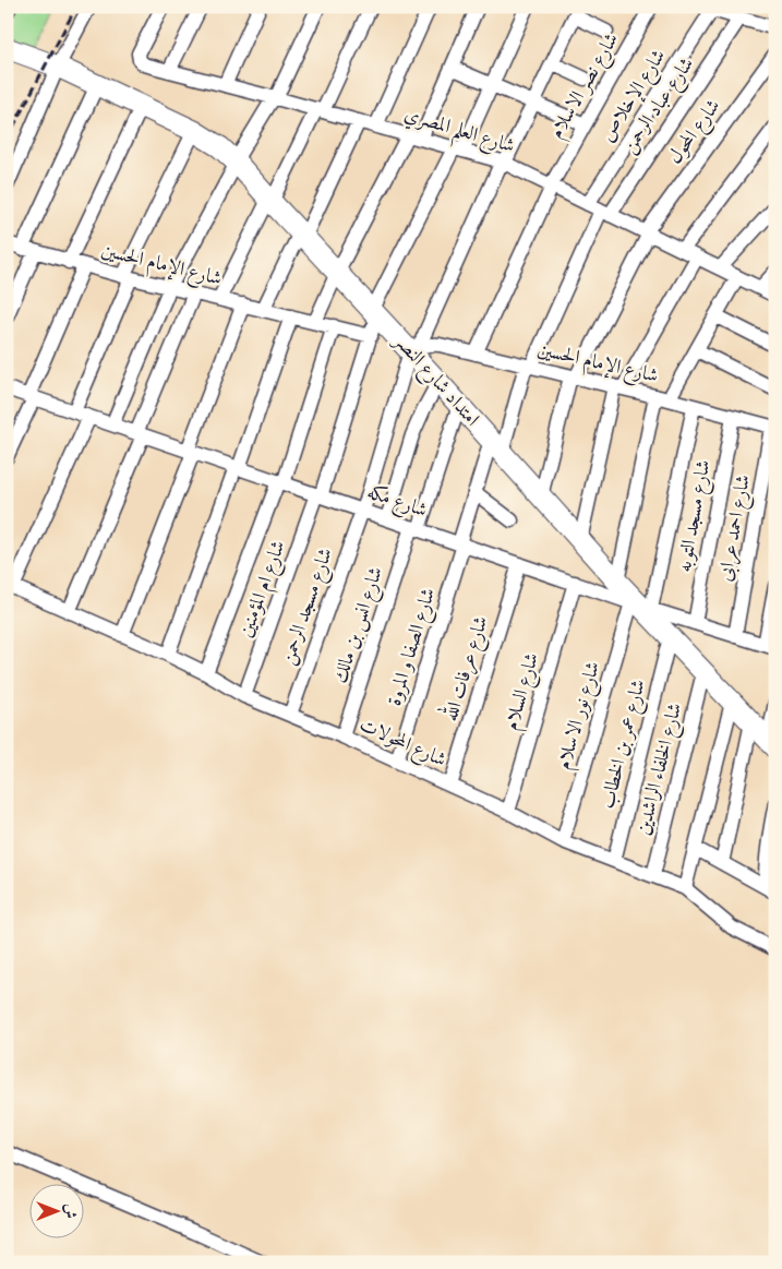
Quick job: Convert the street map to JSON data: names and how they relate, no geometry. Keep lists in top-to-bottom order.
{
  "streets": {
    "street": [
      "شارع نصر الاسلام",
      "شارع الإخلاص",
      "شارع عباد الرحمن",
      "شارع العلم المصري",
      "شارع المحول",
      "شارع الإمام الحسين",
      "امتداد شارع النصر",
      "شارع مكه",
      "شارع مسجد التوبه",
      "شارع احمد عرابى",
      "شارع ام المؤمنين",
      "شارع مسجد الرحمن",
      "شارع انس بن مالك",
      "شارع الصفا و المروة",
      "شارع عرفات الله",
      "شارع السلام",
      "شارع نور الاسلام",
      "شارع المحولات",
      "شارع عمر بن الخطاب",
      "شارع الخلفاء الراشدين"
    ]
  },
  "crossings": [
    ["شارع نصر الاسلام", "شارع العلم المصري"],
    ["شارع نصر الاسلام", "شارع الإمام الحسين"],
    ["شارع الإخلاص", "شارع عباد الرحمن"],
    ["شارع الإخلاص", "شارع العلم المصري"],
    ["شارع عباد الرحمن", "شارع العلم المصري"],
    ["شارع العلم المصري", "شارع المحول"],
    ["شارع العلم المصري", "شارع ام المؤمنين"],
    ["شارع العلم المصري", "شارع مسجد الرحمن"],
    ["شارع المحول", "شارع الإمام الحسين"],
    ["شارع المحول", "امتداد شارع النصر"],
    ["شارع الإمام الحسين", "امتداد شارع النصر"],
    ["شارع الإمام الحسين", "شارع مسجد التوبه"],
    ["شارع الإمام الحسين", "شارع احمد عرابى"],
    ["شارع الإمام الحسين", "شارع ام المؤمنين"],
    ["شارع الإمام الحسين", "شارع مسجد الرحمن"],
    ["امتداد شارع النصر", "شارع مكه"],
    ["امتداد شارع النصر", "شارع ام المؤمنين"],
    ["امتداد شارع النصر", "شارع مسجد الرحمن"],
    ["امتداد شارع النصر", "شارع انس بن مالك"],
    ["امتداد شارع النصر", "شارع الصفا و المروة"],
    ["امتداد شارع النصر", "شارع نور الاسلام"],
    ["امتداد شارع النصر", "شارع عمر بن الخطاب"],
    ["امتداد شارع النصر", "شارع الخلفاء الراشدين"],
    ["شارع مكه", "شارع مسجد التوبه"],
    ["شارع مكه", "شارع احمد عرابى"],
    ["شارع مكه", "شارع ام المؤمنين"],
    ["شارع مكه", "شارع مسجد الرحمن"],
    ["شارع مكه", "شارع انس بن مالك"],
    ["شارع مكه", "شارع الصفا و المروة"],
    ["شارع مكه", "شارع عرفات الله"],
    ["شارع مكه", "شارع السلام"],
    ["شارع مكه", "شارع نور الاسلام"],
    ["شارع ام المؤمنين", "شارع المحولات"],
    ["شارع مسجد الرحمن", "شارع المحولات"],
    ["شارع انس بن مالك", "شارع المحولات"],
    ["شارع الصفا و المروة", "شارع المحولات"],
    ["شارع عرفات الله", "شارع المحولات"],
    ["شارع السلام", "شارع المحولات"],
    ["شارع نور الاسلام", "شارع المحولات"],
    ["شارع المحولات", "شارع عمر بن الخطاب"],
    ["شارع المحولات", "شارع الخلفاء الراشدين"]
  ],
  "north": "right"
}
